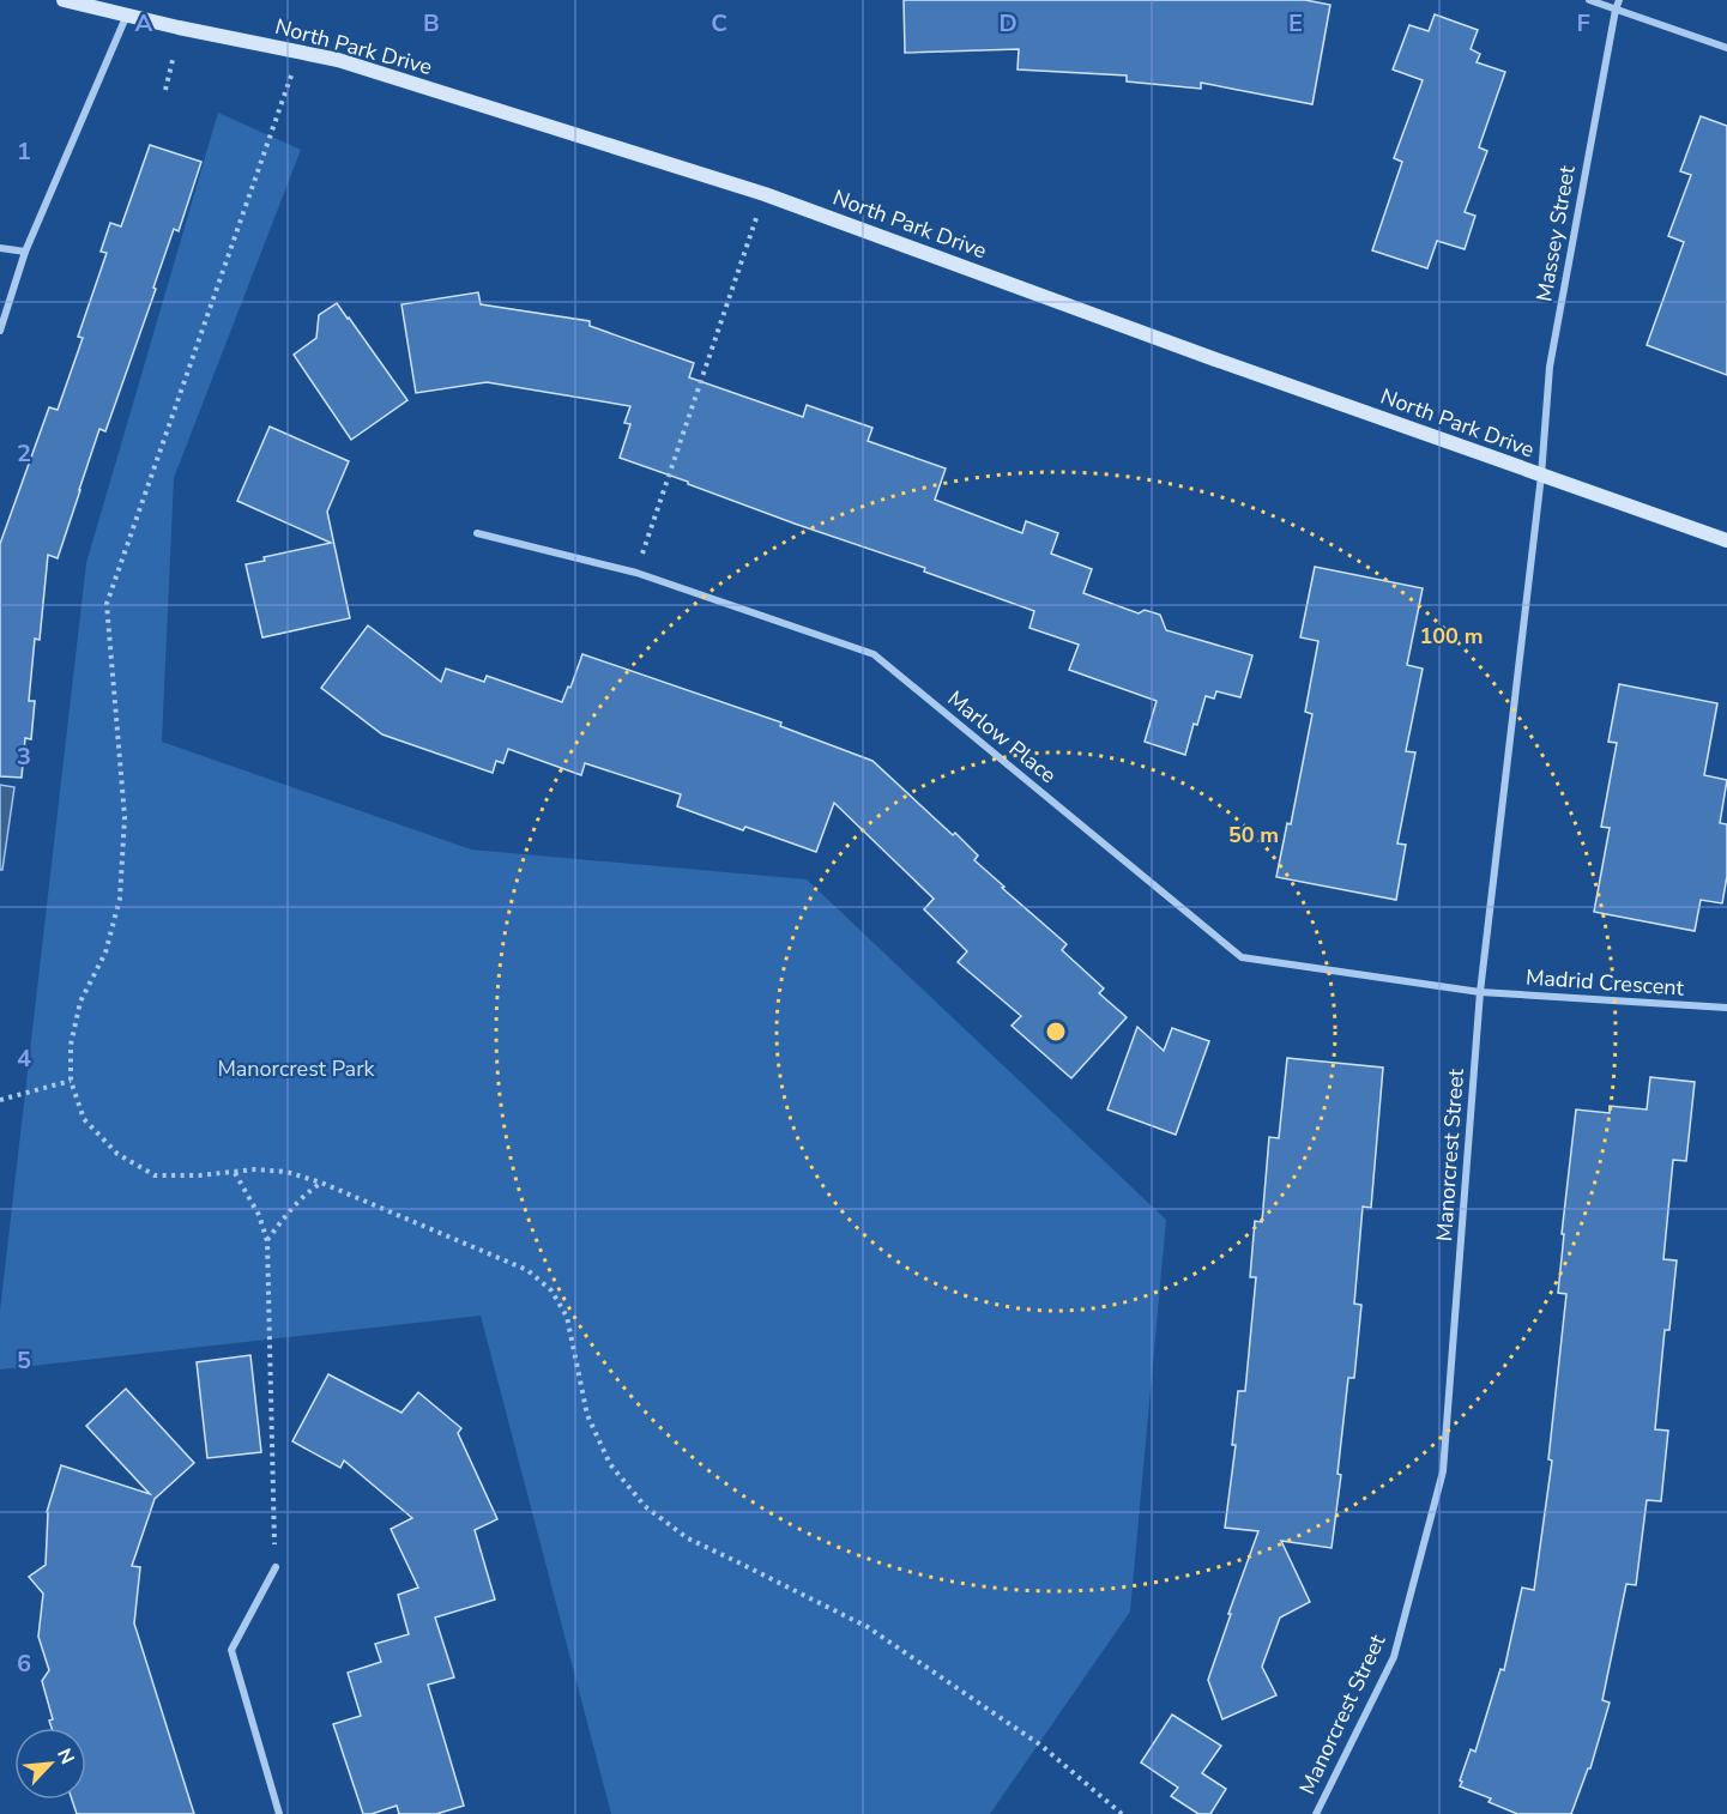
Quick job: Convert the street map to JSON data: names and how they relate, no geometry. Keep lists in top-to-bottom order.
{
  "streets": {
    "main road": ["North Park Drive"],
    "street": [
      "Massey Street",
      "Marlow Place",
      "Madrid Crescent",
      "Manorcrest Street"
    ]
  },
  "crossings": [
    ["North Park Drive", "Massey Street"],
    ["North Park Drive", "Manorcrest Street"],
    ["Massey Street", "Manorcrest Street"],
    ["Marlow Place", "Madrid Crescent"],
    ["Marlow Place", "Manorcrest Street"],
    ["Madrid Crescent", "Manorcrest Street"]
  ],
  "parks": ["Manorcrest Park"],
  "north": "top right",
  "grid": {
    "columns": [
      "A",
      "B",
      "C",
      "D",
      "E",
      "F"
    ],
    "rows": [
      "1",
      "2",
      "3",
      "4",
      "5",
      "6"
    ]
  },
  "rings": ["100 m", "50 m"]
}
